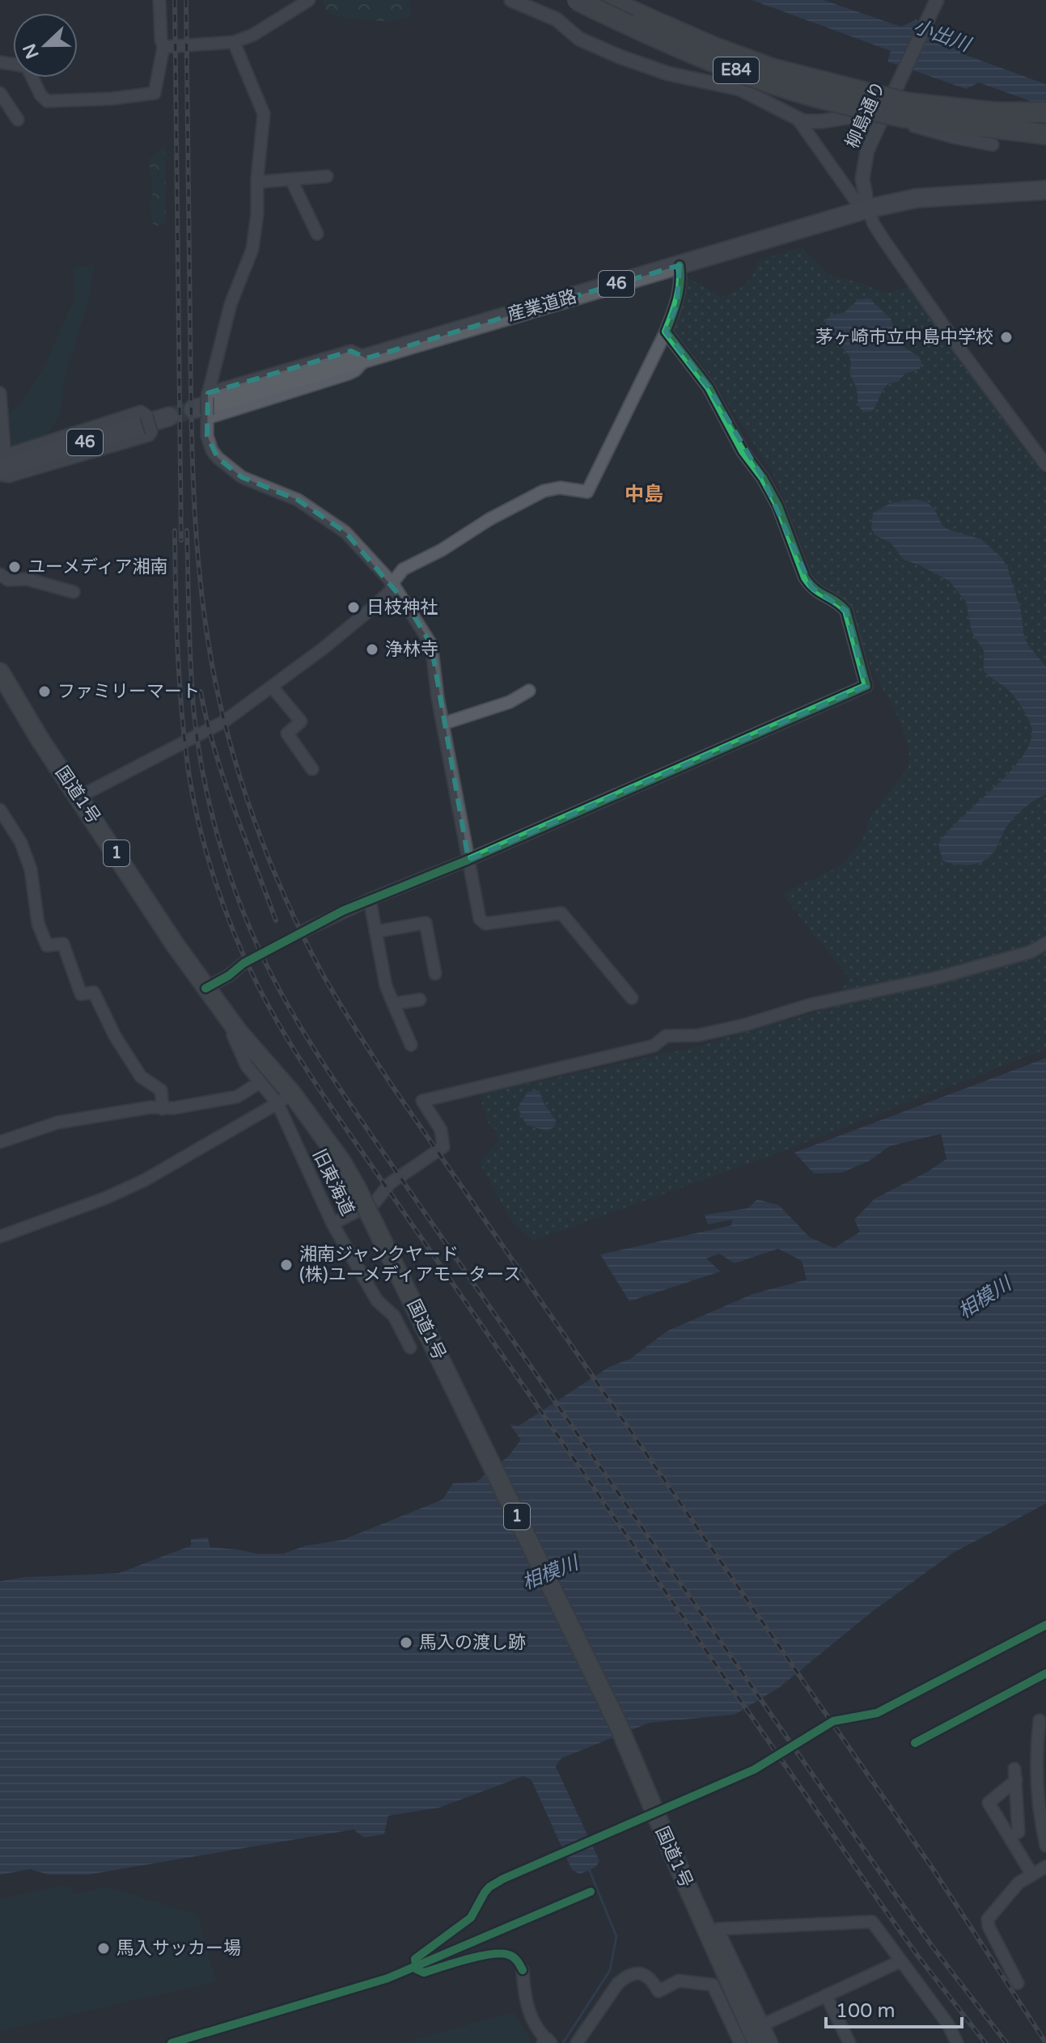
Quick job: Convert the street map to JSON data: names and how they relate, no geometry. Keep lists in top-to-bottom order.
{
  "streets": {
    "highway": ["E84", "国道1号", "1"],
    "main road": ["46", "産業道路"],
    "street": ["柳島通り", "旧東海道"]
  },
  "crossings": [
    ["柳島通り", "産業道路"],
    ["国道1号", "旧東海道"]
  ],
  "districts": ["中島"],
  "water": ["小出川", "相模川"],
  "places": [
    "茅ヶ崎市立中島中学校",
    "ユーメディア湘南",
    "日枝神社",
    "浄林寺",
    "ファミリーマート",
    "湘南ジャンクヤード (株)ユーメディアモータース",
    "馬入の渡し跡",
    "馬入サッカー場"
  ],
  "scale_bar": "100 m",
  "north": "left"
}
